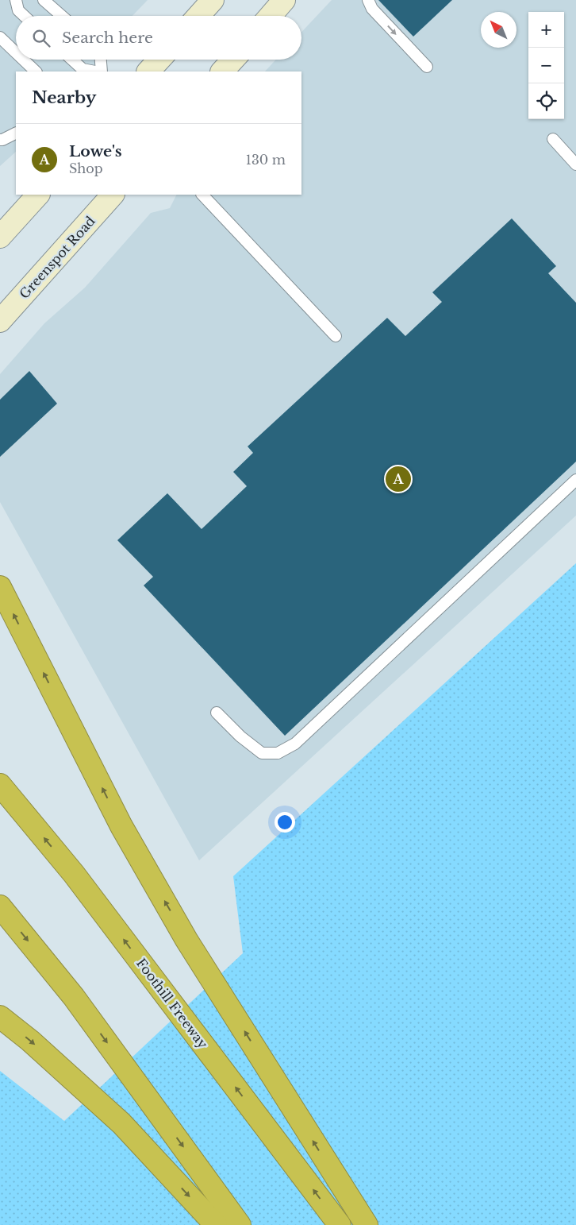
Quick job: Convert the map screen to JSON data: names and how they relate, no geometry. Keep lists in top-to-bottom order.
{
  "streets": {
    "highway": ["Foothill Freeway"],
    "main road": ["Greenspot Road"]
  },
  "north": "top left",
  "page": {
    "map_buttons": ["+", "−"],
    "search": "Search here",
    "heading": "Nearby",
    "list": [
      {
        "mark": "A",
        "name": "Lowe's",
        "note": "Shop",
        "value": "130 m"
      }
    ],
    "pins": "A"
  }
}
